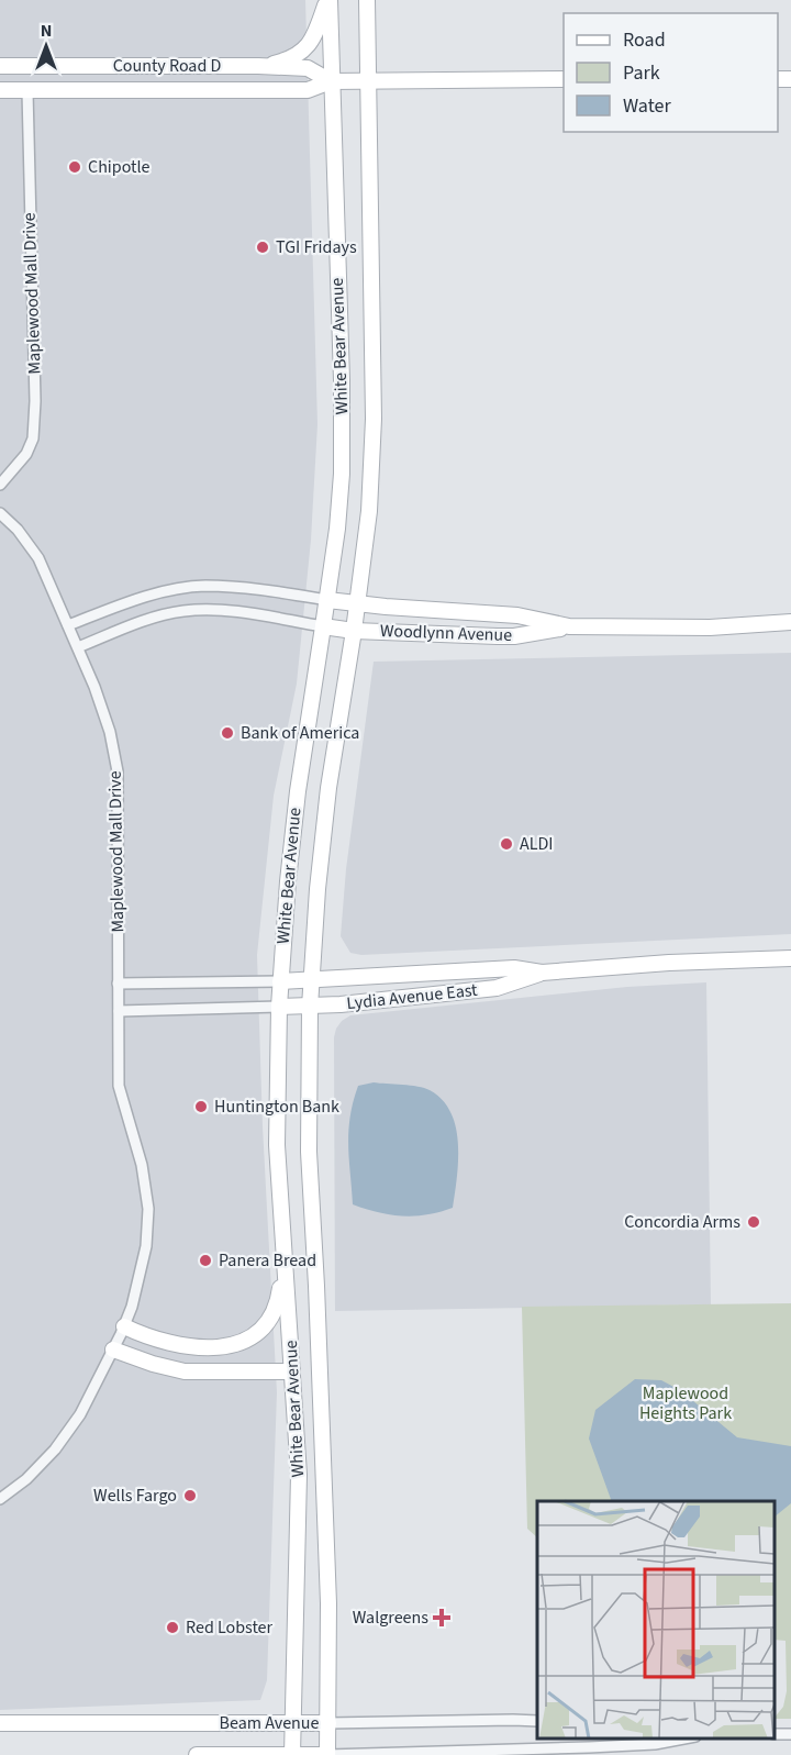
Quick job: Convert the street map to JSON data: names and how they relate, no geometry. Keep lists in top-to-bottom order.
{
  "streets": {
    "main road": [
      "County Road D",
      "White Bear Avenue",
      "Woodlynn Avenue",
      "Lydia Avenue East",
      "Beam Avenue"
    ],
    "street": ["Maplewood Mall Drive"]
  },
  "crossings": [
    ["County Road D", "Maplewood Mall Drive"],
    ["County Road D", "White Bear Avenue"],
    ["White Bear Avenue", "Woodlynn Avenue"],
    ["White Bear Avenue", "Lydia Avenue East"],
    ["White Bear Avenue", "Beam Avenue"]
  ],
  "parks": ["Maplewood Heights Park"],
  "places": {
    "other": [
      "Chipotle",
      "TGI Fridays",
      "Bank of America",
      "ALDI",
      "Huntington Bank",
      "Concordia Arms",
      "Panera Bread",
      "Wells Fargo",
      "Red Lobster"
    ],
    "health": ["Walgreens"]
  },
  "legend": ["Road", "Park", "Water"],
  "north": "top"
}
